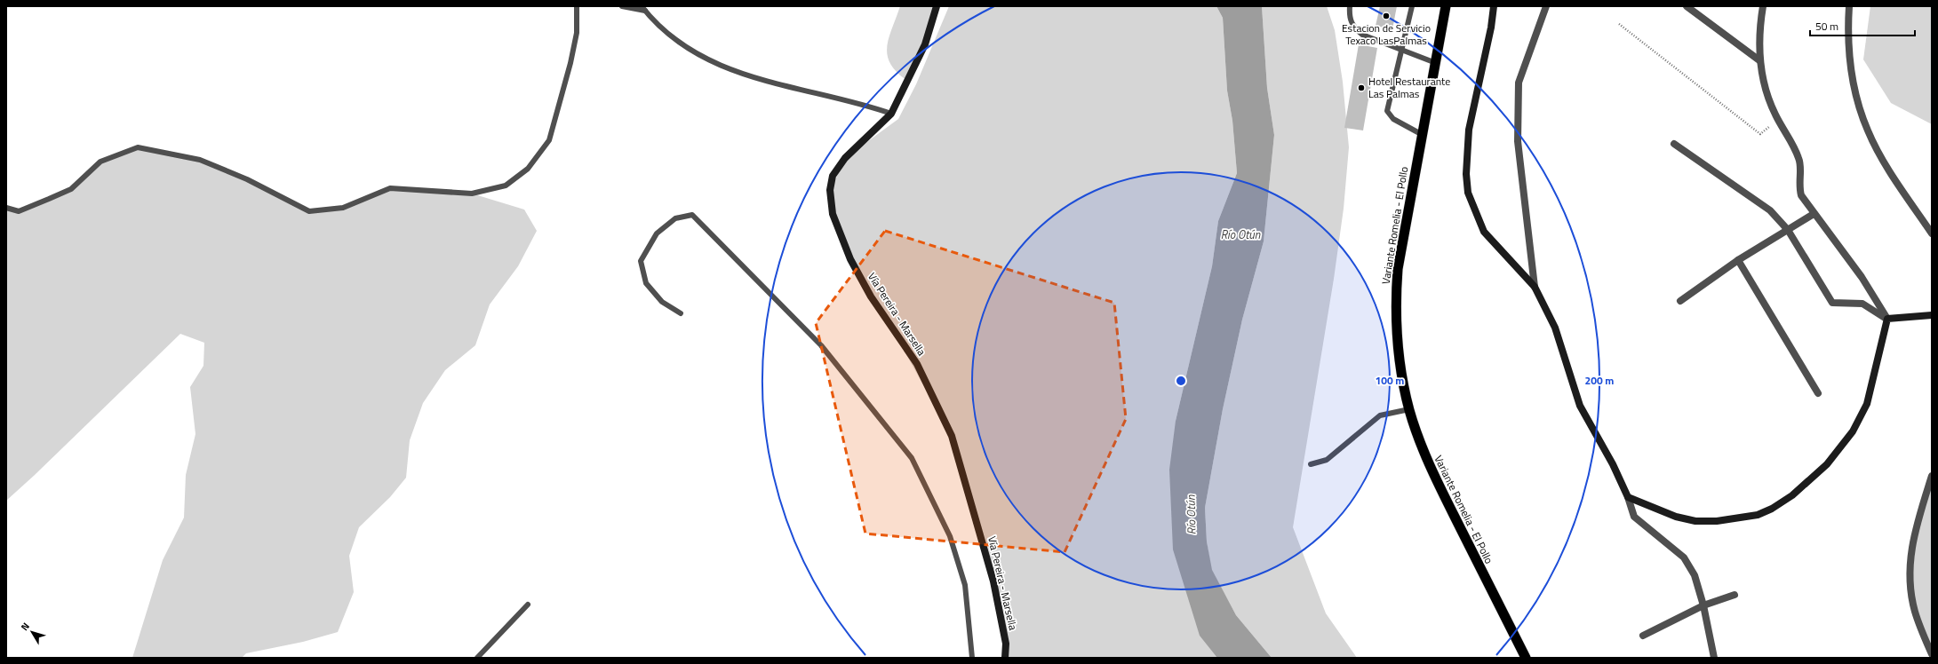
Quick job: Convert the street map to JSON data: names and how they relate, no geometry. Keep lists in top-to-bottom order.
{
  "streets": {
    "highway": ["Variante Romelia - El Pollo"],
    "main road": ["Vía Pereira - Marsella"]
  },
  "water": ["Río Otún"],
  "places": ["Estacion de Servicio Texaco LasPalmas", "Hotel Restaurante Las Palmas"],
  "scale_bar": "50 m",
  "north": "top left",
  "rings": ["100 m", "200 m"]
}
